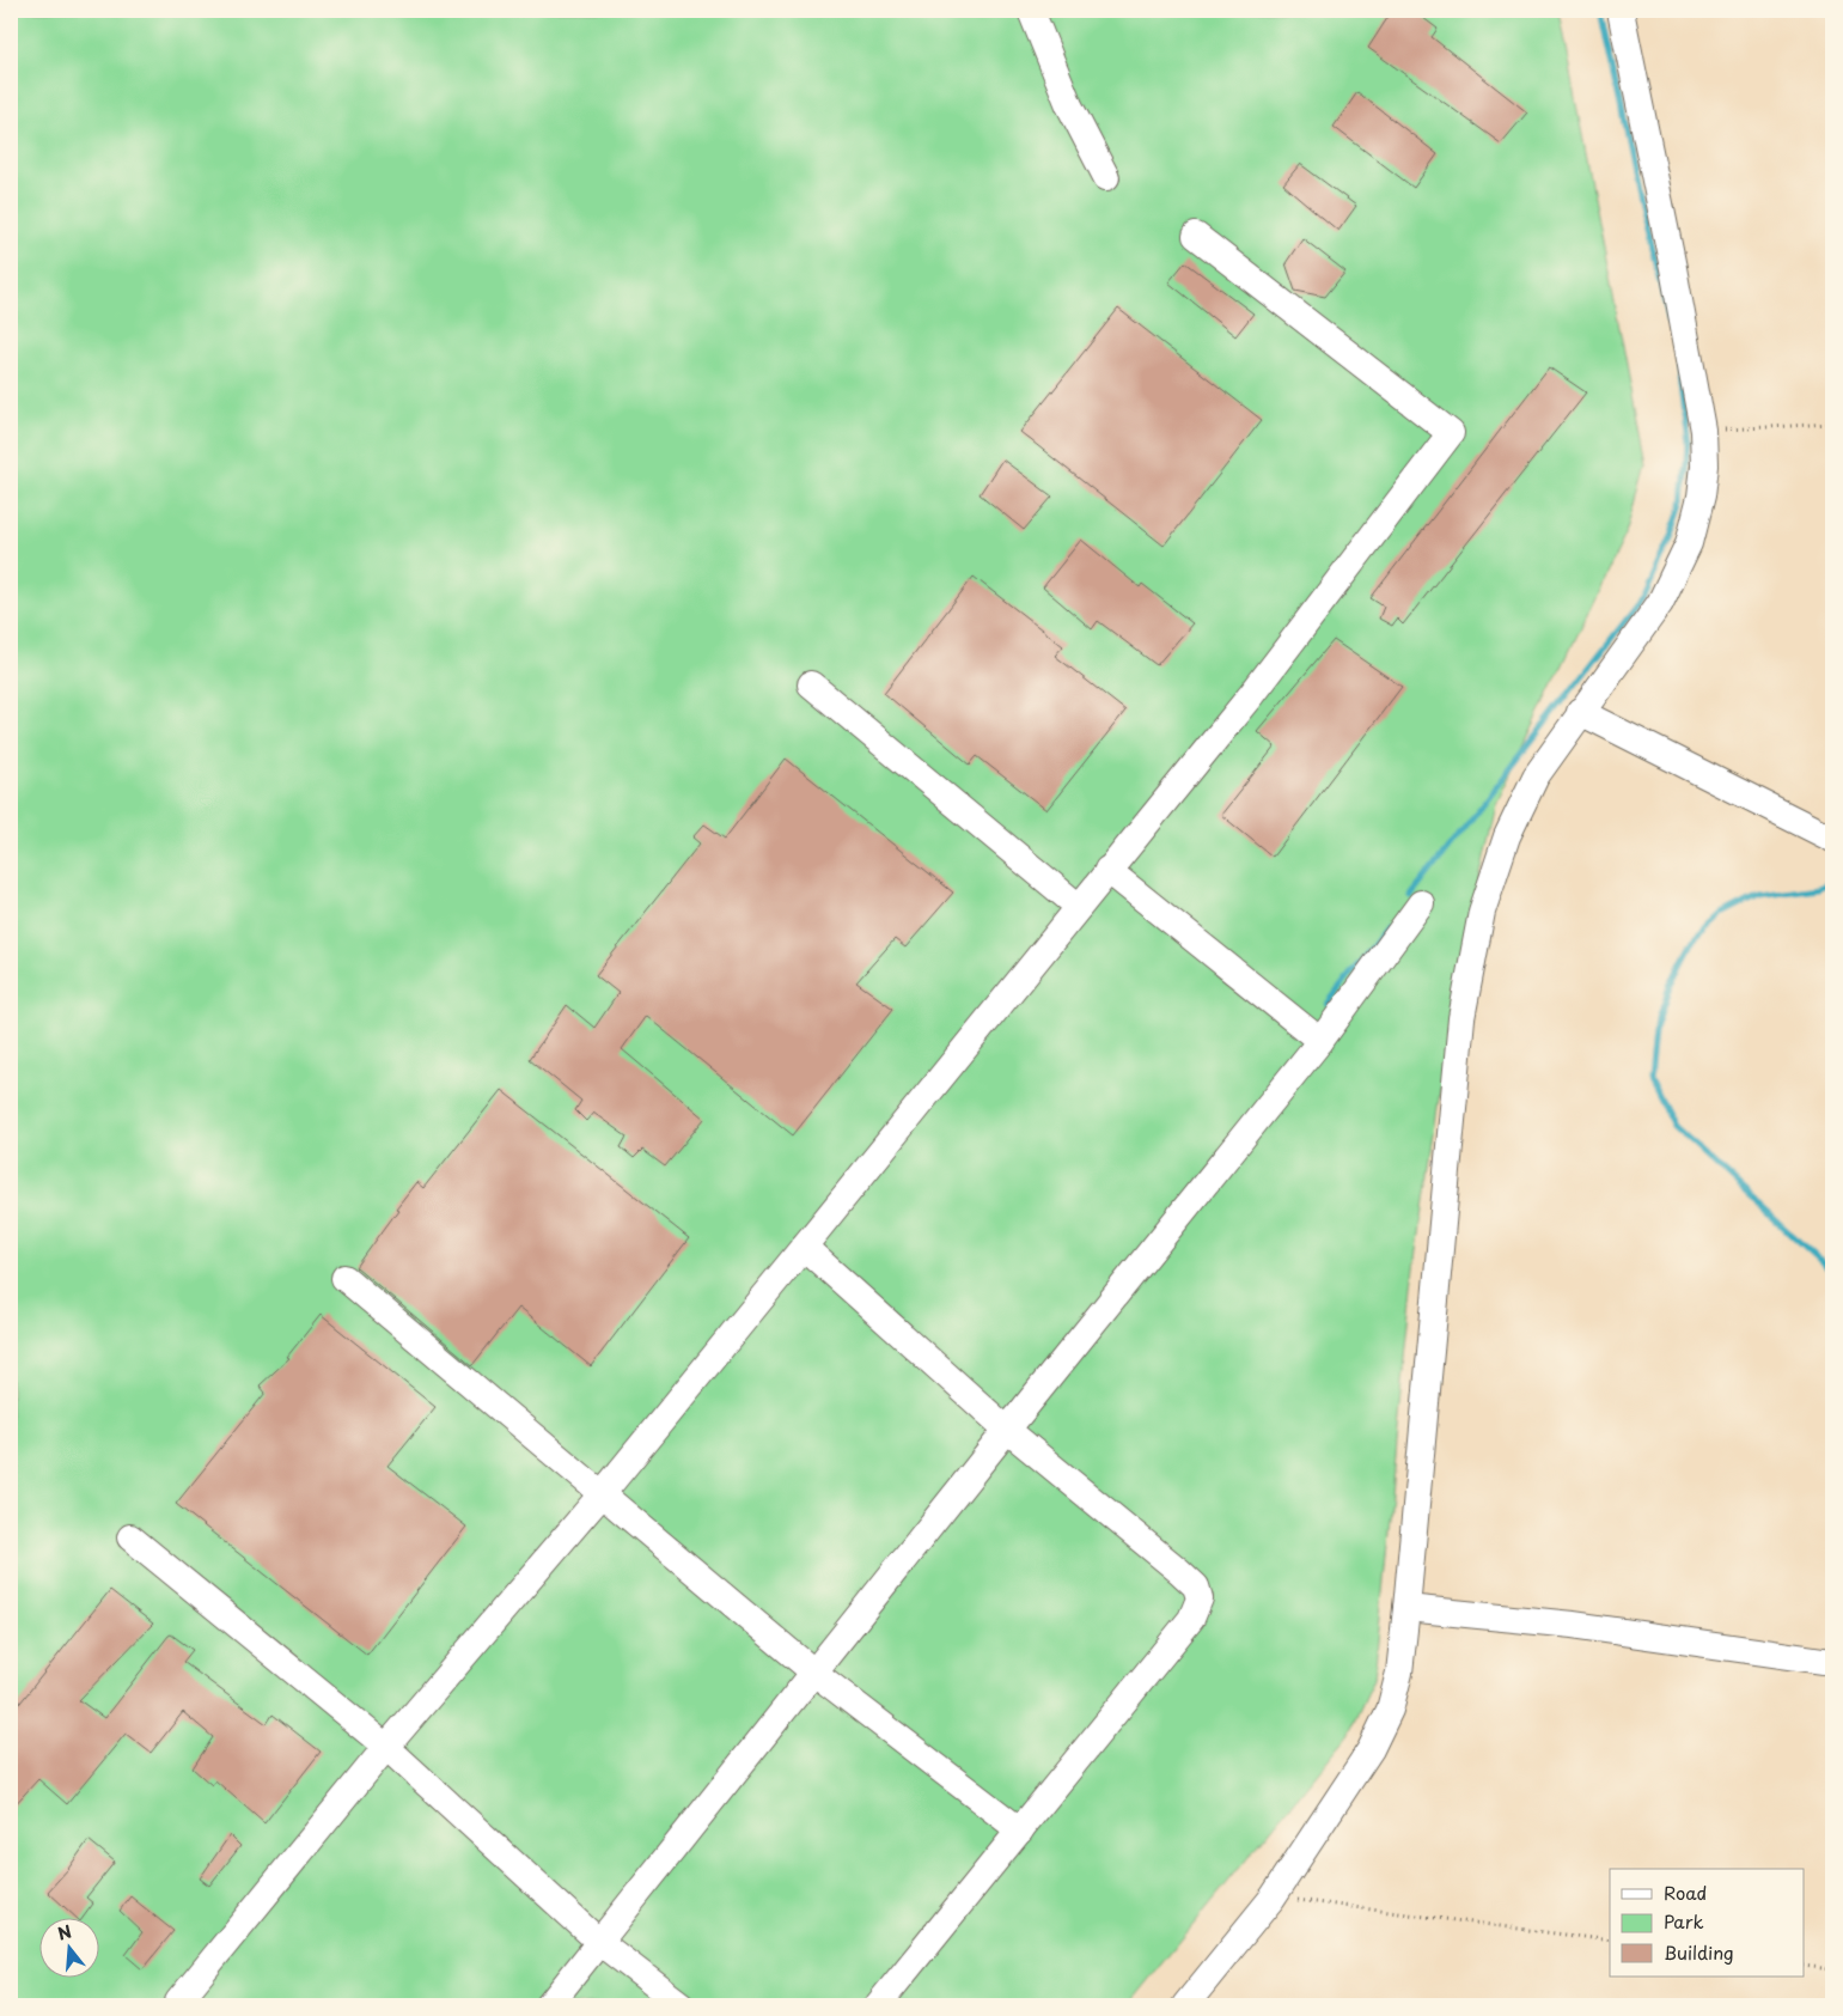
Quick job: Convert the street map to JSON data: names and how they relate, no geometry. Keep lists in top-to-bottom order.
{
  "legend": ["Road", "Park", "Building"],
  "north": "top"
}
